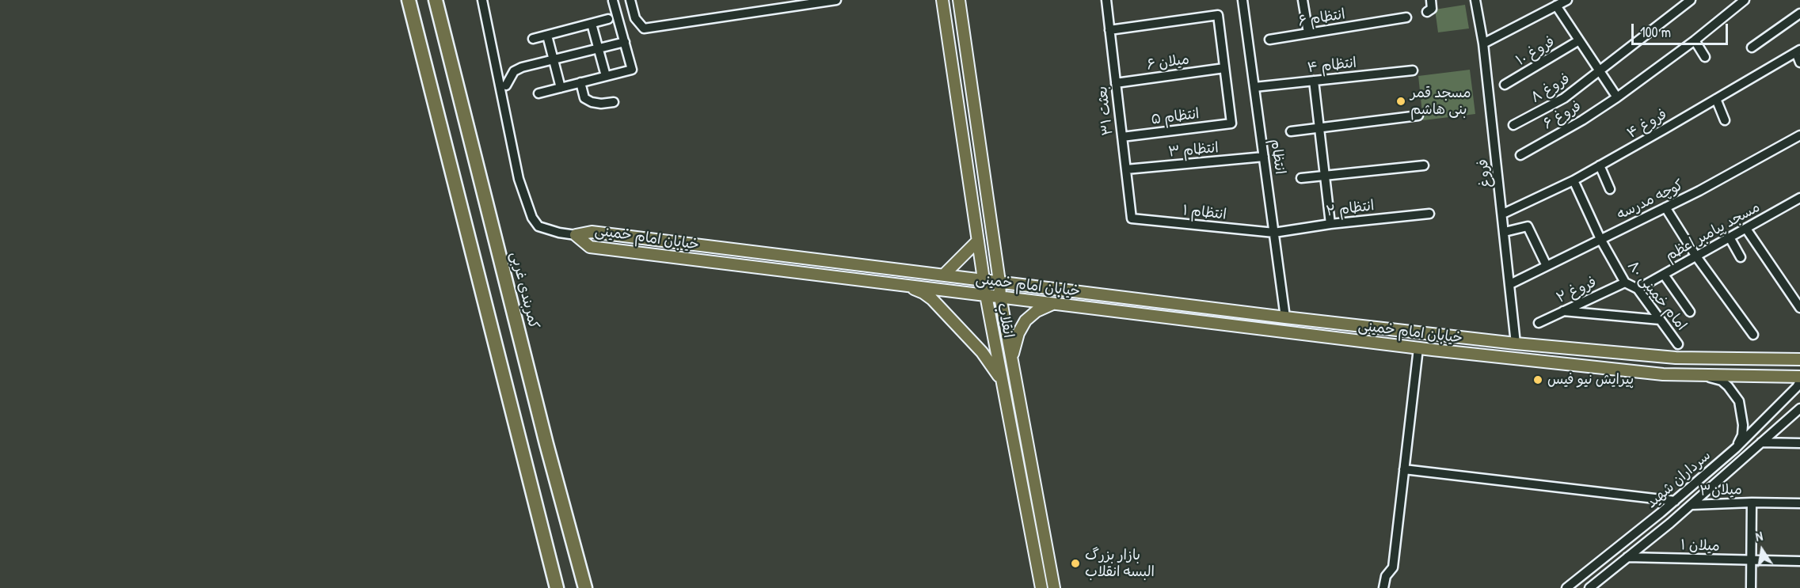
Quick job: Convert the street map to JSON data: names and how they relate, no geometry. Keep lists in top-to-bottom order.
{
  "streets": {
    "highway": ["کمربندی غربی"],
    "main road": ["خیابان امام خمینی", "انقلاب"],
    "street": [
      "انتظام ۶",
      "فروغ ۱۰",
      "میلان ۶",
      "انتظام ۴",
      "فروغ ۸",
      "بعثت ۳۱",
      "فروغ ۶",
      "انتظام ۵",
      "فروغ ۴",
      "انتظام ۳",
      "انتظام",
      "فروغ",
      "کوچه مدرسه",
      "انتظام ۲",
      "انتظام ۱",
      "مسجد پیامبر اعظم",
      "فروغ ۲",
      "امام خمینی ۸۰",
      "سرداران شهید",
      "میلان۳",
      "میلان ۱"
    ]
  },
  "crossings": [
    ["میلان ۶", "بعثت ۳۱"],
    ["میلان ۶", "انتظام ۵"],
    ["انتظام ۴", "انتظام"],
    ["بعثت ۳۱", "انتظام ۵"],
    ["بعثت ۳۱", "انتظام ۳"],
    ["بعثت ۳۱", "انتظام ۱"],
    ["فروغ ۴", "فروغ"],
    ["فروغ ۴", "امام خمینی ۸۰"],
    ["انتظام ۳", "انتظام"],
    ["انتظام", "انتظام ۲"],
    ["انتظام", "انتظام ۱"],
    ["انتظام", "خیابان امام خمینی"],
    ["فروغ", "کوچه مدرسه"],
    ["فروغ", "خیابان امام خمینی"],
    ["کوچه مدرسه", "امام خمینی ۸۰"],
    ["انتظام ۲", "انتظام ۱"],
    ["مسجد پیامبر اعظم", "امام خمینی ۸۰"],
    ["خیابان امام خمینی", "انقلاب"],
    ["خیابان امام خمینی", "سرداران شهید"],
    ["فروغ ۲", "امام خمینی ۸۰"],
    ["سرداران شهید", "میلان۳"],
    ["سرداران شهید", "میلان ۱"]
  ],
  "places": ["مسجد قمر بنی هاشم", "پیرایش نیو فیس", "بازار بزرگ البسه انقلاب"],
  "scale_bar": "100 m",
  "north": "top"
}
